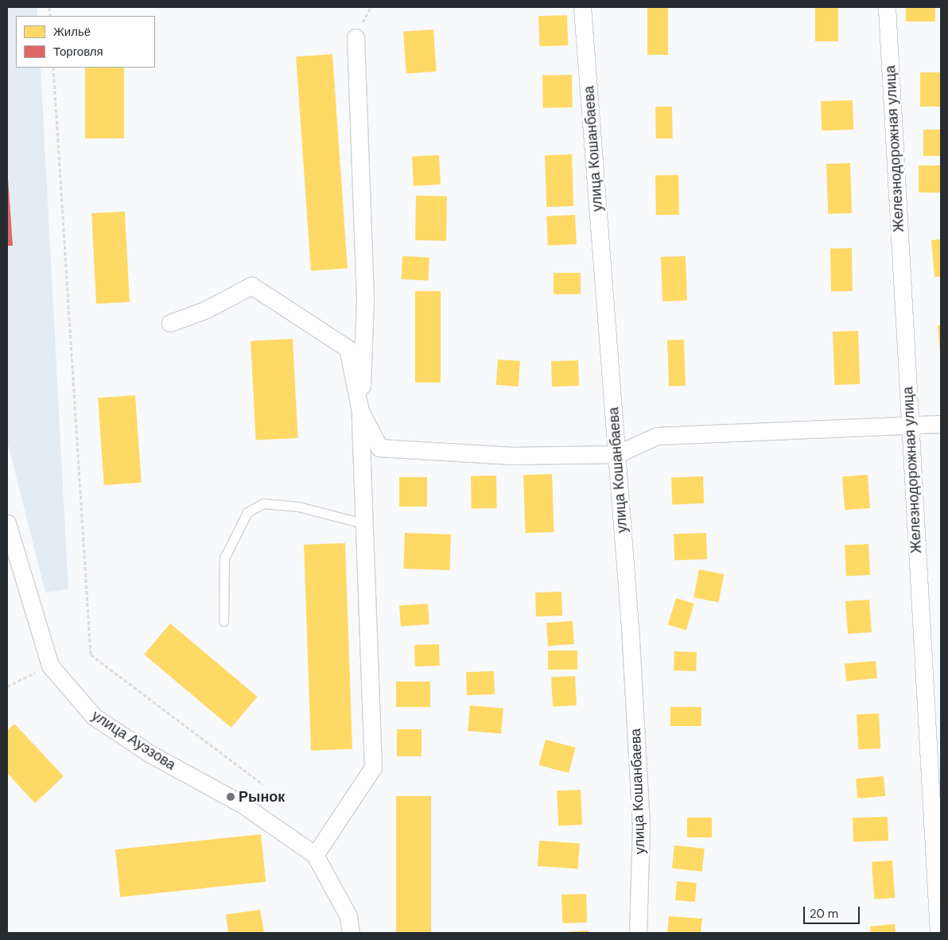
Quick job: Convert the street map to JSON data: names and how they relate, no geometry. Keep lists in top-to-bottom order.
{
  "streets": {
    "street": ["улица Кошанбаева", "Железнодорожная улица", "улица Ауэзова"]
  },
  "places": ["Рынок"],
  "legend": ["Жильё", "Торговля"],
  "scale_bar": "20 m"
}
